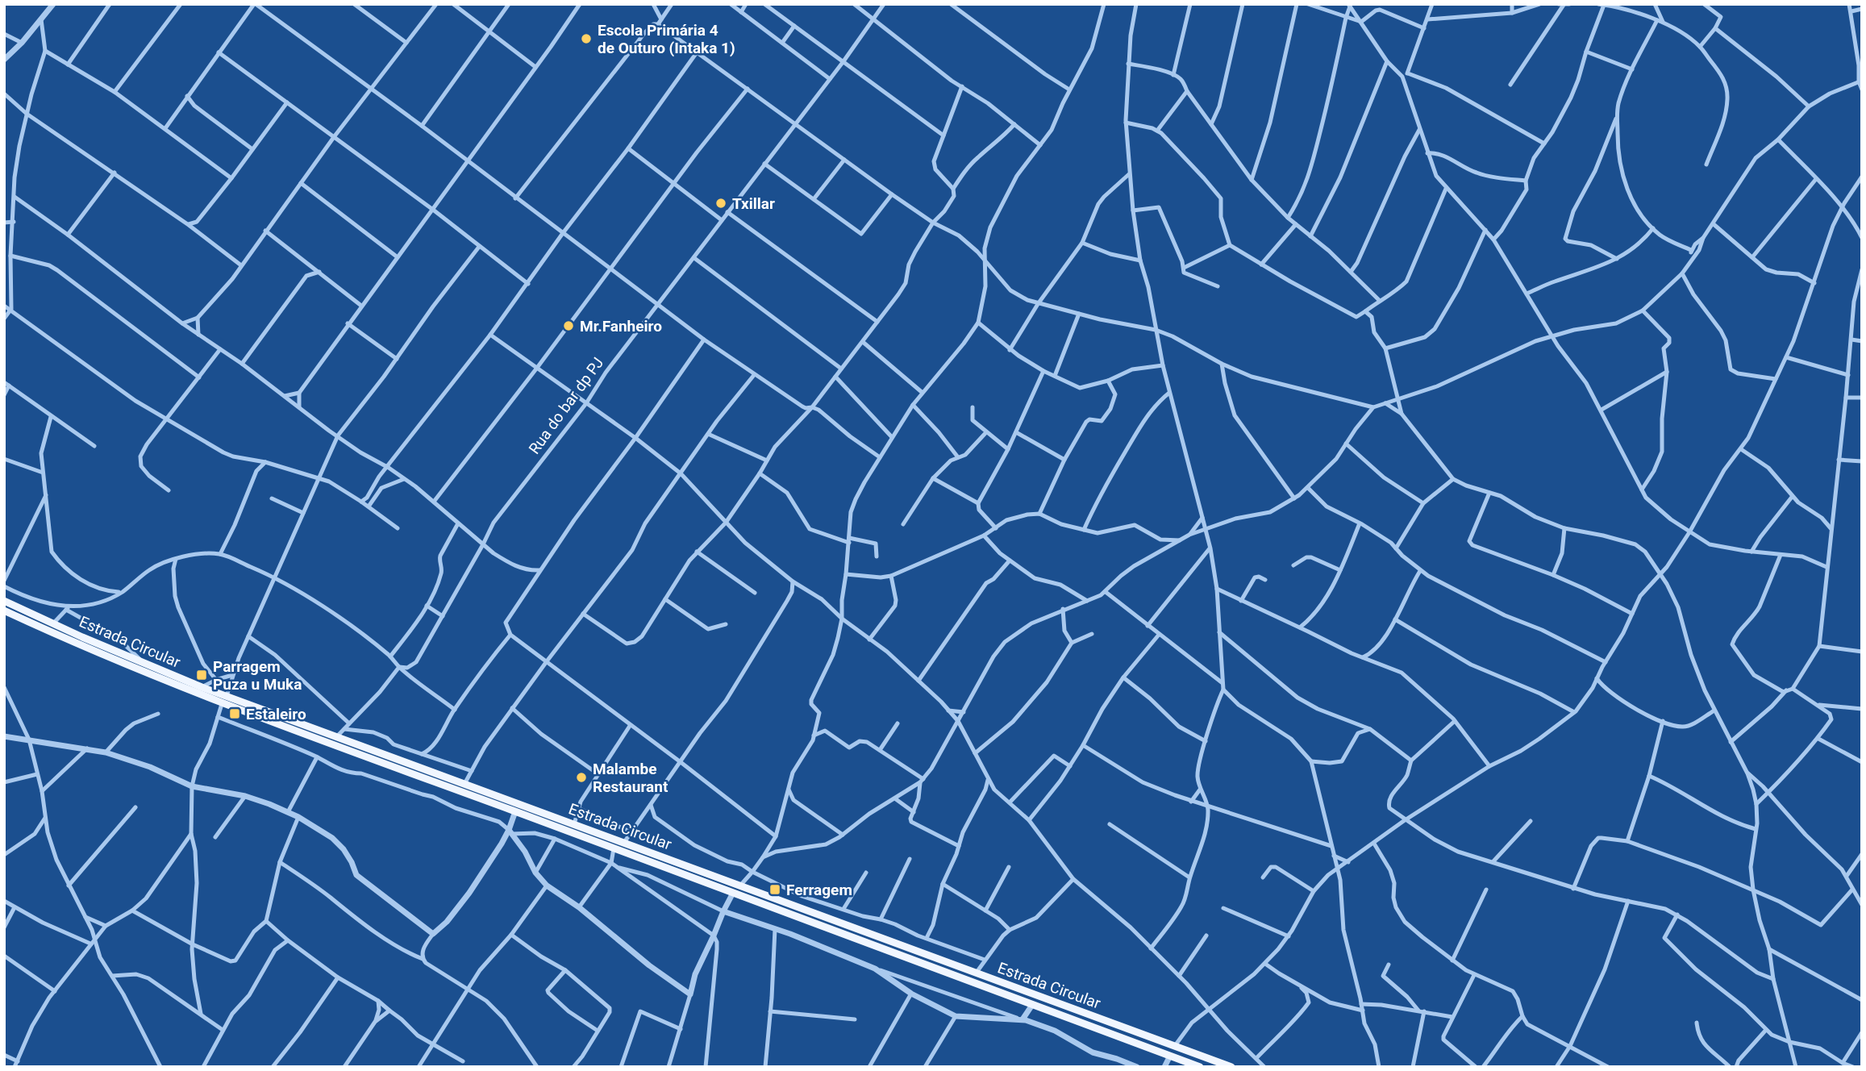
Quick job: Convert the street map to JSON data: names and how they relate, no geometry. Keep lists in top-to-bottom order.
{
  "streets": {
    "main road": ["Estrada Circular"],
    "street": ["Rua do bar dp PJ"]
  },
  "crossings": [
    ["Rua do bar dp PJ", "Estrada Circular"]
  ],
  "places": {
    "other": [
      "Escola Primária 4 de Outuro (Intaka 1)",
      "Txillar",
      "Mr.Fanheiro",
      "Malambe Restaurant"
    ],
    "transit": ["Parragem Puza u Muka", "Estaleiro", "Ferragem"]
  }
}
